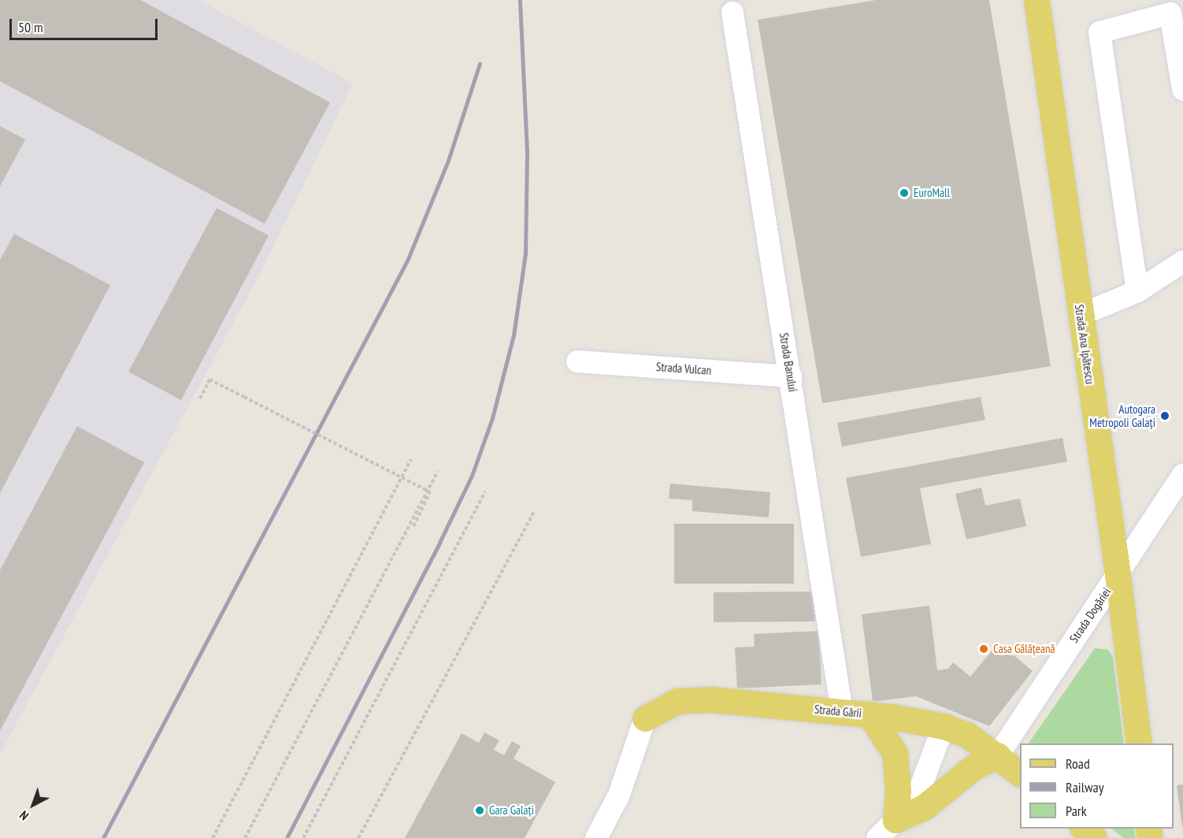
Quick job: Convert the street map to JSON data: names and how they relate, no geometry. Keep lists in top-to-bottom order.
{
  "streets": {
    "main road": ["Strada Ana Ipătescu", "Strada Gării"],
    "street": ["Strada Banului", "Strada Vulcan", "Strada Dogăriei"]
  },
  "crossings": [
    ["Strada Ana Ipătescu", "Strada Dogăriei"],
    ["Strada Banului", "Strada Vulcan"],
    ["Strada Banului", "Strada Gării"],
    ["Strada Dogăriei", "Strada Gării"]
  ],
  "places": [
    "EuroMall",
    "Autogara Metropoli Galați",
    "Casa Gălățeană",
    "Gara Galați"
  ],
  "legend": ["Road", "Railway", "Park"],
  "scale_bar": "50 m",
  "north": "bottom left"
}
